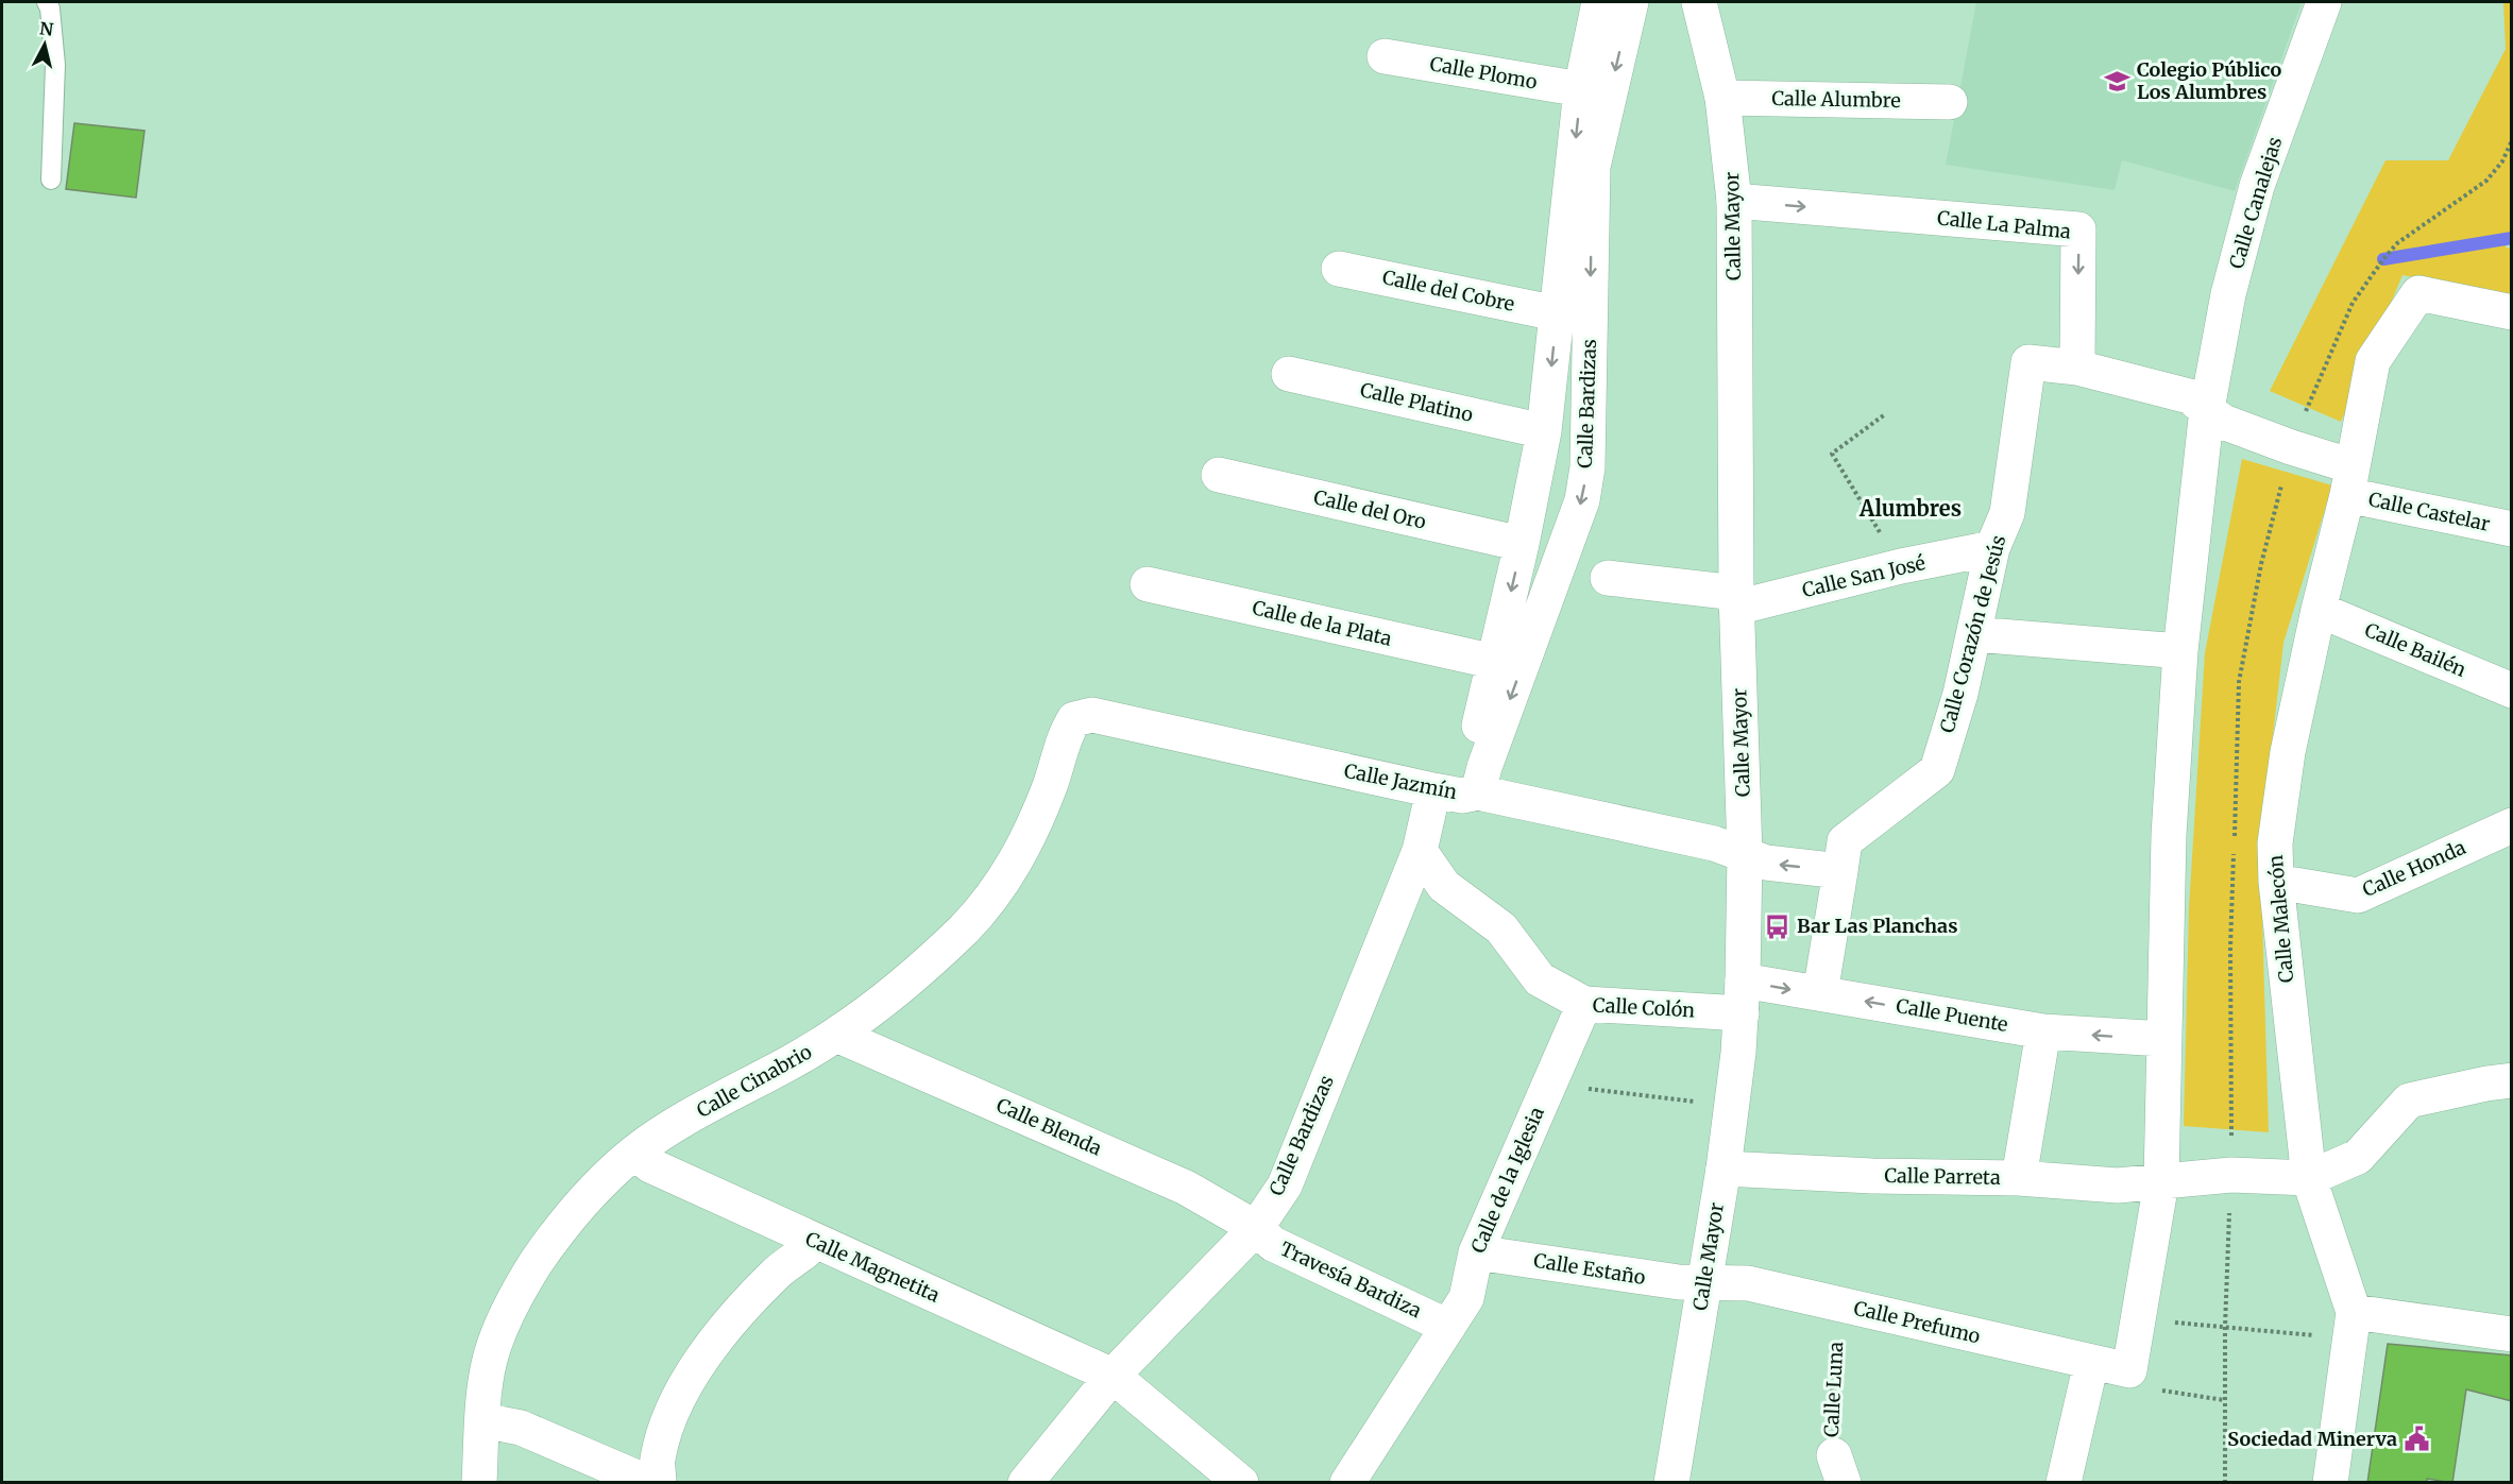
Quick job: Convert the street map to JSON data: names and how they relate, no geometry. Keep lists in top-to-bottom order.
{
  "streets": {
    "street": [
      "Calle Plomo",
      "Calle Alumbre",
      "Calle Canalejas",
      "Calle La Palma",
      "Calle Mayor",
      "Calle del Cobre",
      "Calle Platino",
      "Calle Bardizas",
      "Calle del Oro",
      "Calle Castelar",
      "Calle San José",
      "Calle de la Plata",
      "Calle Corazón de Jesús",
      "Calle Bailén",
      "Calle Jazmín",
      "Calle Honda",
      "Calle Malecón",
      "Calle Colón",
      "Calle Puente",
      "Calle Cinabrio",
      "Calle Blenda",
      "Calle Parreta",
      "Calle de la Iglesia",
      "Calle Magnetita",
      "Calle Estaño",
      "Travesía Bardiza",
      "Calle Prefumo"
    ],
    "path": ["Calle Luna"]
  },
  "crossings": [
    ["Calle Plomo", "Calle Bardizas"],
    ["Calle Alumbre", "Calle Mayor"],
    ["Calle Canalejas", "Calle Castelar"],
    ["Calle La Palma", "Calle Mayor"],
    ["Calle La Palma", "Calle Corazón de Jesús"],
    ["Calle Mayor", "Calle San José"],
    ["Calle Mayor", "Calle Jazmín"],
    ["Calle Mayor", "Calle Colón"],
    ["Calle Mayor", "Calle Puente"],
    ["Calle Mayor", "Calle Parreta"],
    ["Calle Mayor", "Calle Estaño"],
    ["Calle Mayor", "Calle Prefumo"],
    ["Calle del Cobre", "Calle Bardizas"],
    ["Calle Platino", "Calle Bardizas"],
    ["Calle Bardizas", "Calle del Oro"],
    ["Calle Bardizas", "Calle de la Plata"],
    ["Calle Bardizas", "Calle Jazmín"],
    ["Calle Bardizas", "Calle Colón"],
    ["Calle Bardizas", "Calle Blenda"],
    ["Calle Bardizas", "Calle Magnetita"],
    ["Calle Bardizas", "Travesía Bardiza"],
    ["Calle Castelar", "Calle Malecón"],
    ["Calle San José", "Calle Corazón de Jesús"],
    ["Calle Corazón de Jesús", "Calle Jazmín"],
    ["Calle Corazón de Jesús", "Calle Puente"],
    ["Calle Bailén", "Calle Malecón"],
    ["Calle Jazmín", "Calle Cinabrio"],
    ["Calle Honda", "Calle Malecón"],
    ["Calle Malecón", "Calle Parreta"],
    ["Calle Colón", "Calle Puente"],
    ["Calle Colón", "Calle de la Iglesia"],
    ["Calle Cinabrio", "Calle Blenda"],
    ["Calle Cinabrio", "Calle Magnetita"],
    ["Calle Blenda", "Travesía Bardiza"],
    ["Calle Parreta", "Calle Prefumo"],
    ["Calle de la Iglesia", "Calle Estaño"],
    ["Calle de la Iglesia", "Travesía Bardiza"],
    ["Calle Estaño", "Calle Prefumo"]
  ],
  "one_way": ["Calle Bardizas"],
  "districts": ["Alumbres"],
  "places": {
    "school or university": ["Colegio Público Los Alumbres"],
    "bus stop": ["Bar Las Planchas"],
    "public building": ["Sociedad Minerva"]
  },
  "north": "top"
}
